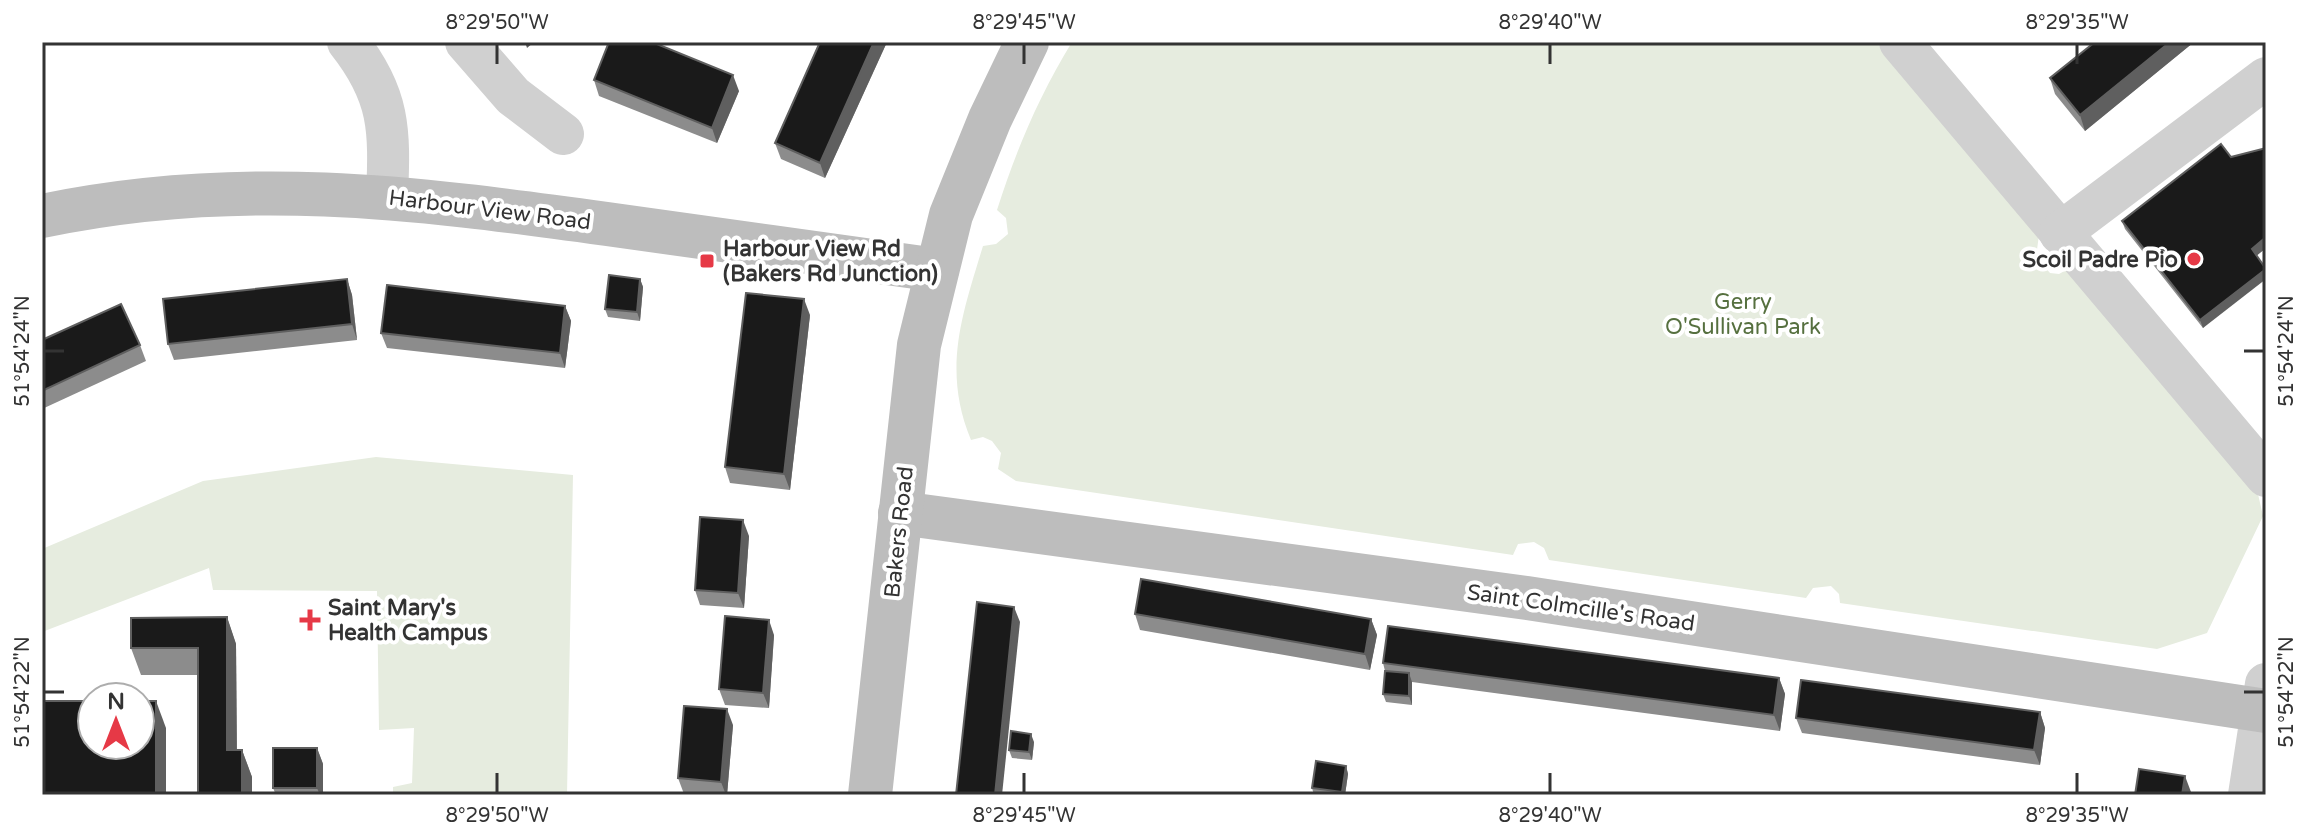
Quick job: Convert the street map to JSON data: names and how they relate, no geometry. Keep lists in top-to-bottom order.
{
  "streets": {
    "street": ["Harbour View Road", "Bakers Road", "Saint Colmcille's Road"]
  },
  "crossings": [
    ["Harbour View Road", "Bakers Road"],
    ["Bakers Road", "Saint Colmcille's Road"]
  ],
  "parks": ["Gerry O'Sullivan Park"],
  "places": {
    "other": ["Scoil Padre Pio"],
    "transit": ["Harbour View Rd (Bakers Rd Junction)"],
    "health": ["Saint Mary's Health Campus"]
  },
  "north": "top",
  "coordinates": [
    "8°29'50\"W",
    "8°29'45\"W",
    "8°29'40\"W",
    "8°29'35\"W",
    "51°54'24\"N",
    "51°54'22\"N"
  ]
}
